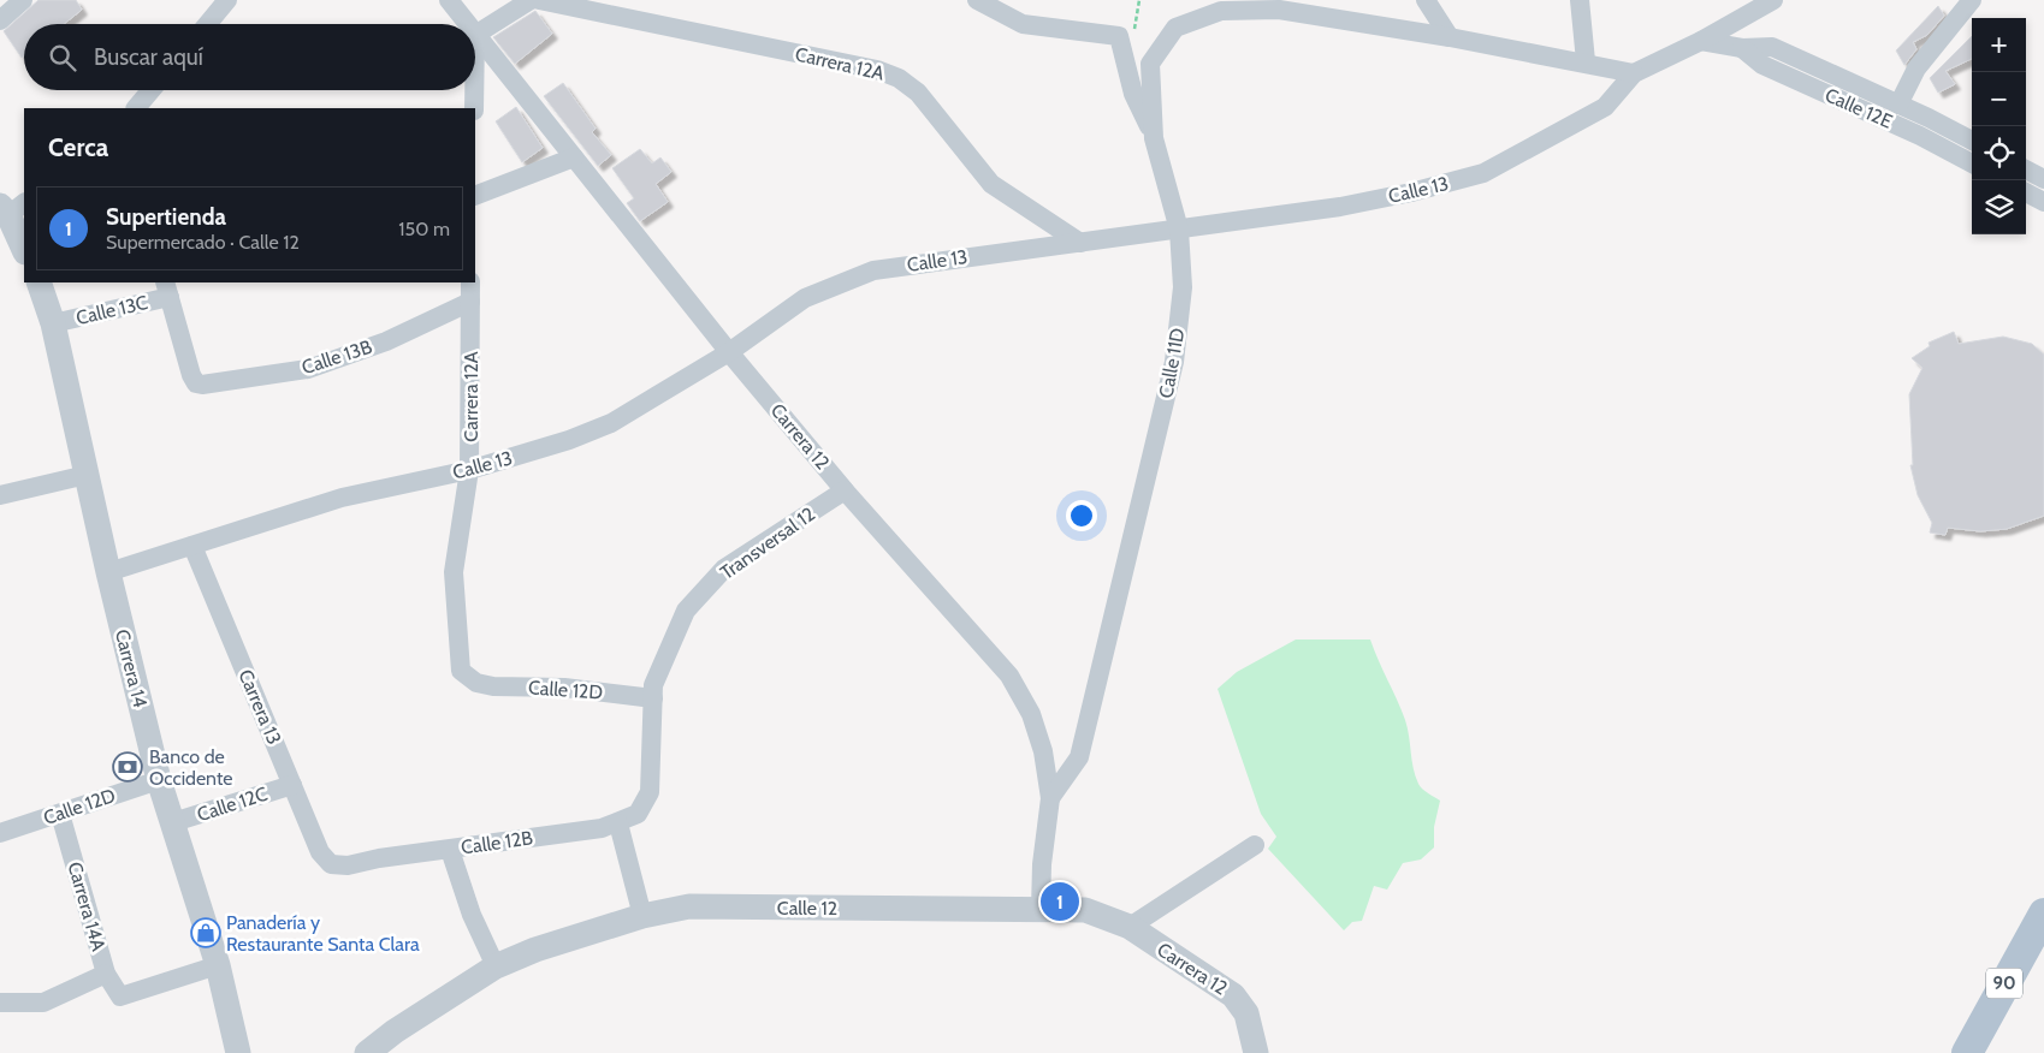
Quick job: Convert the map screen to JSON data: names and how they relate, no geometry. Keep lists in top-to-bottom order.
{
  "streets": {
    "main road": ["90"],
    "street": [
      "Carrera 12A",
      "Calle 12E",
      "Calle 13",
      "Calle 13C",
      "Calle 13B",
      "Calle 11D",
      "Carrera 12",
      "Transversal 12",
      "Carrera 14",
      "Calle 12D",
      "Carrera 13",
      "Calle 12C",
      "Calle 12B",
      "Carrera 14A",
      "Calle 12"
    ]
  },
  "crossings": [
    ["Carrera 12A", "Calle 13"],
    ["Carrera 12A", "Calle 13B"],
    ["Carrera 12A", "Calle 12D"],
    ["Calle 12E", "Calle 13"],
    ["Calle 13", "Calle 11D"],
    ["Calle 13", "Carrera 12"],
    ["Calle 13", "Carrera 14"],
    ["Calle 13", "Carrera 13"],
    ["Calle 13C", "Calle 13B"],
    ["Calle 13C", "Carrera 14"],
    ["Calle 11D", "Carrera 12"],
    ["Carrera 12", "Transversal 12"],
    ["Carrera 12", "Calle 12"],
    ["Transversal 12", "Calle 12D"],
    ["Transversal 12", "Calle 12B"],
    ["Carrera 14", "Calle 12D"],
    ["Carrera 14", "Calle 12C"],
    ["Carrera 14", "Carrera 14A"],
    ["Calle 12D", "Calle 12B"],
    ["Calle 12D", "Carrera 14A"],
    ["Carrera 13", "Calle 12C"],
    ["Carrera 13", "Calle 12B"]
  ],
  "places": {
    "bank": ["Banco de Occidente"],
    "shop": ["Panadería y Restaurante Santa Clara"]
  },
  "page": {
    "map_buttons": ["+", "−"],
    "search": "Buscar aquí",
    "heading": "Cerca",
    "list": [
      {
        "mark": "1",
        "name": "Supertienda",
        "note": "Supermercado · Calle 12",
        "value": "150 m"
      }
    ],
    "pins": "1"
  }
}
